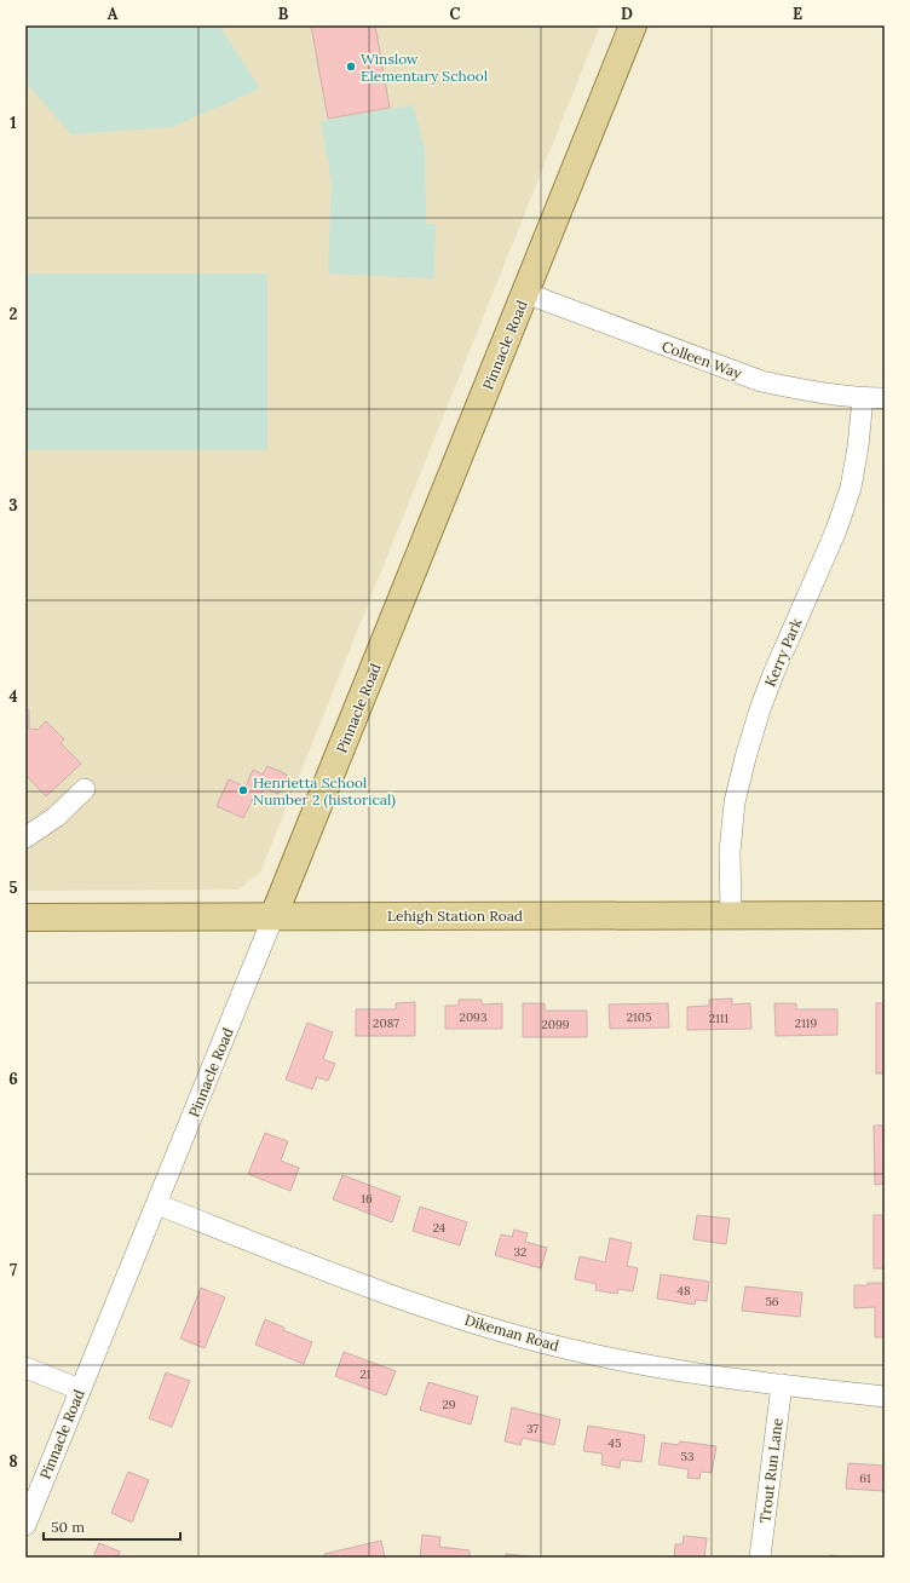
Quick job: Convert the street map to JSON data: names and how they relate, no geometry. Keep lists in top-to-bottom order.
{
  "streets": {
    "main road": ["Pinnacle Road", "Lehigh Station Road"],
    "street": [
      "Colleen Way",
      "Kerry Park",
      "Dikeman Road",
      "Trout Run Lane"
    ]
  },
  "crossings": [
    ["Pinnacle Road", "Colleen Way"],
    ["Pinnacle Road", "Lehigh Station Road"],
    ["Pinnacle Road", "Dikeman Road"],
    ["Colleen Way", "Kerry Park"],
    ["Kerry Park", "Lehigh Station Road"],
    ["Dikeman Road", "Trout Run Lane"]
  ],
  "places": ["Winslow Elementary School", "Henrietta School Number 2 (historical)"],
  "house_numbers": [
    "2093",
    "2105",
    "2111",
    "2087",
    "2119",
    "2099",
    "16",
    "24",
    "32",
    "48",
    "56",
    "21",
    "29",
    "37",
    "45",
    "53",
    "61"
  ],
  "scale_bar": "50 m",
  "grid": {
    "columns": [
      "A",
      "B",
      "C",
      "D",
      "E"
    ],
    "rows": [
      "1",
      "2",
      "3",
      "4",
      "5",
      "6",
      "7",
      "8"
    ]
  }
}
